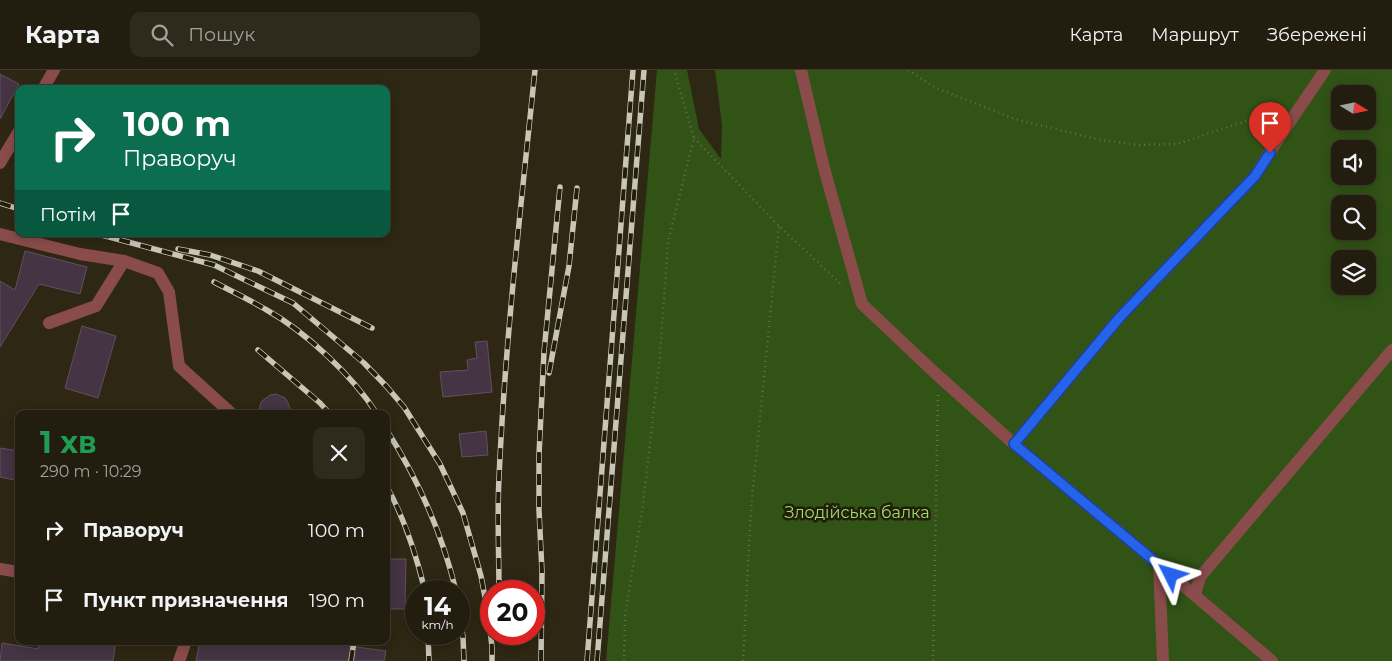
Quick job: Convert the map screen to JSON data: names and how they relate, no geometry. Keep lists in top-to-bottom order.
{
  "parks": ["Злодійська балка"],
  "north": "right",
  "page": {
    "header": "Карта",
    "search": "Пошук",
    "nav": ["Карта", "Маршрут", "Збережені"],
    "turn": ["100 m", "Праворуч"],
    "then": "Потім",
    "heading": ["1 хв", "290 m · 10:29"],
    "list": [
      {
        "name": "Праворуч",
        "value": "100 m"
      },
      {
        "name": "Пункт призначення",
        "value": "190 m"
      }
    ],
    "speed": "14 km/h",
    "limit": "20"
  }
}
